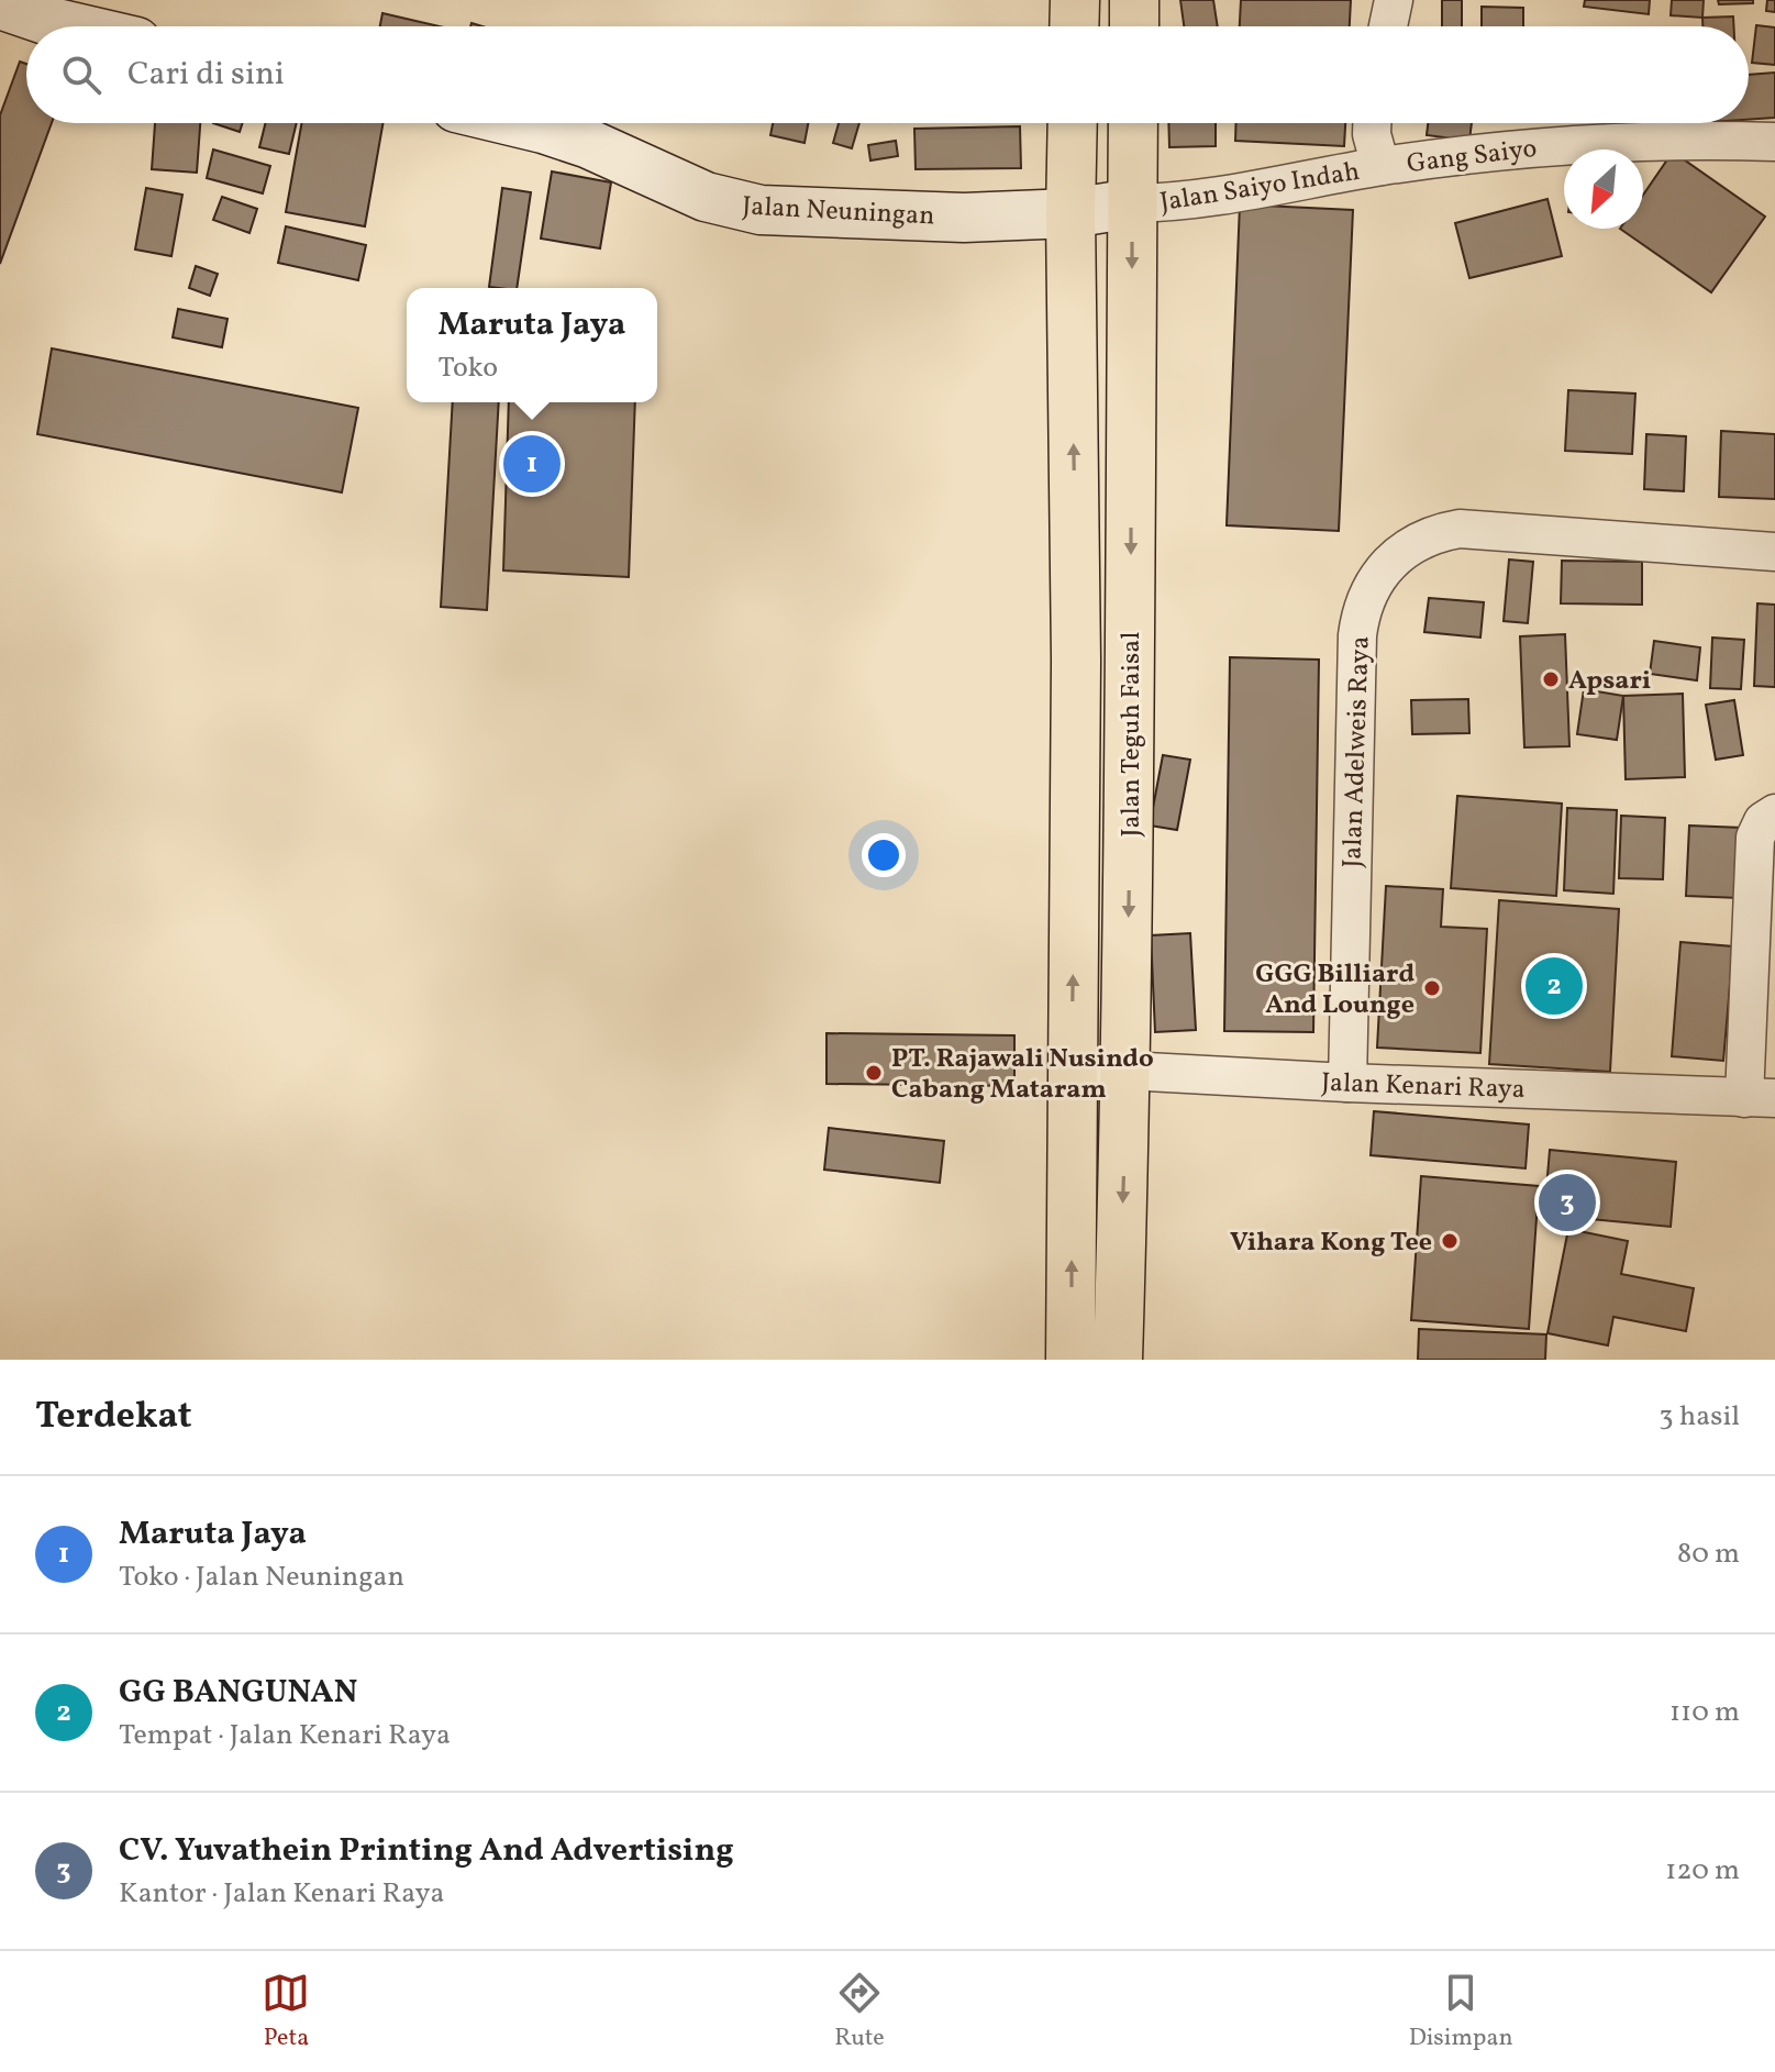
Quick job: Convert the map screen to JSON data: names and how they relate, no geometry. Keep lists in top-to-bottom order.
{
  "streets": {
    "highway": ["Jalan Teguh Faisal"],
    "main road": ["Jalan Neuningan"],
    "street": [
      "Gang Saiyo",
      "Jalan Saiyo Indah",
      "Jalan Adelweis Raya",
      "Jalan Kenari Raya"
    ]
  },
  "crossings": [
    ["Gang Saiyo", "Jalan Saiyo Indah"],
    ["Jalan Saiyo Indah", "Jalan Neuningan"],
    ["Jalan Saiyo Indah", "Jalan Teguh Faisal"],
    ["Jalan Neuningan", "Jalan Teguh Faisal"],
    ["Jalan Teguh Faisal", "Jalan Kenari Raya"],
    ["Jalan Adelweis Raya", "Jalan Kenari Raya"]
  ],
  "places": [
    "Apsari",
    "GGG Billiard And Lounge",
    "PT. Rajawali Nusindo Cabang Mataram",
    "Vihara Kong Tee"
  ],
  "north": "bottom left",
  "page": {
    "search": "Cari di sini",
    "popup": ["Maruta Jaya", "Toko"],
    "pins": ["1", "2", "3"],
    "heading": ["Terdekat", "3 hasil"],
    "list": [
      {
        "mark": "1",
        "name": "Maruta Jaya",
        "note": "Toko · Jalan Neuningan",
        "value": "80 m"
      },
      {
        "mark": "2",
        "name": "GG BANGUNAN",
        "note": "Tempat · Jalan Kenari Raya",
        "value": "110 m"
      },
      {
        "mark": "3",
        "name": "CV. Yuvathein Printing And Advertising",
        "note": "Kantor · Jalan Kenari Raya",
        "value": "120 m"
      }
    ],
    "nav": ["Peta", "Rute", "Disimpan"]
  }
}
